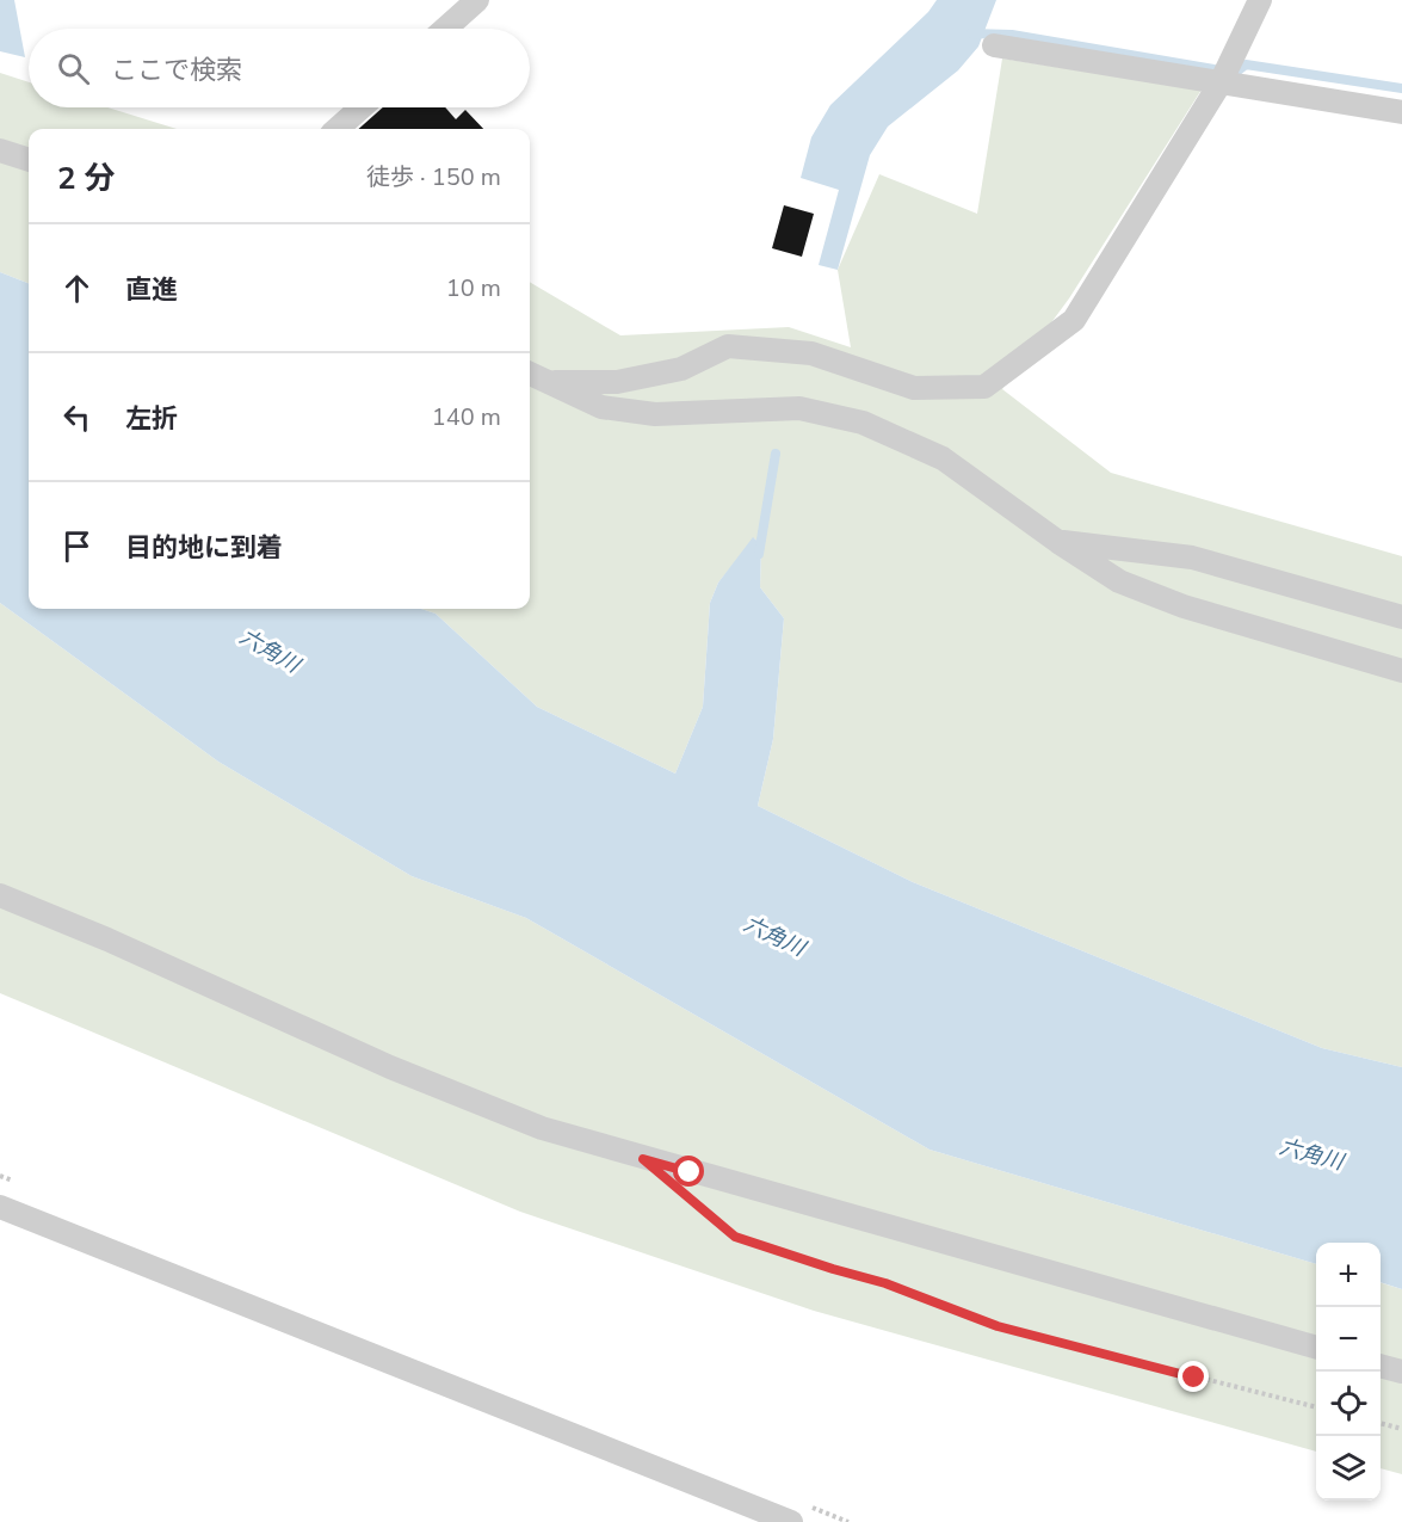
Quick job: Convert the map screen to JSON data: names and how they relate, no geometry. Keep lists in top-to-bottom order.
{
  "water": ["六角川"],
  "page": {
    "search": "ここで検索",
    "heading": ["2 分", "徒歩 · 150 m"],
    "list": [
      ["直進", "10 m"],
      ["左折", "140 m"],
      "目的地に到着"
    ],
    "map_buttons": ["+", "−"]
  }
}
